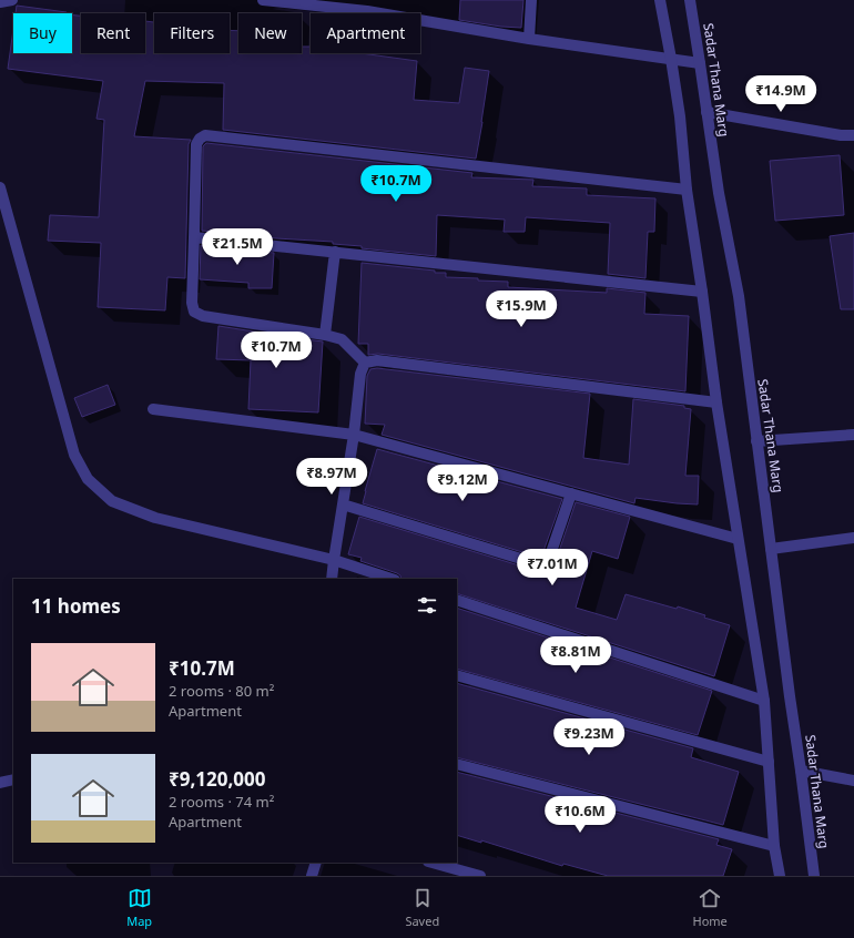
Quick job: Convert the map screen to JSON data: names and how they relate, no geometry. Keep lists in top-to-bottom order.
{
  "streets": {
    "street": ["Sadar Thana Marg"]
  },
  "page": {
    "chip": [
      "Buy",
      "Rent",
      "Filters",
      "New",
      "Apartment"
    ],
    "price": [
      "₹14.9M",
      "₹10.7M",
      "₹21.5M",
      "₹15.9M",
      "₹10.7M",
      "₹8.97M",
      "₹9.12M",
      "₹7.01M",
      "₹8.81M",
      "₹9.23M",
      "₹10.6M"
    ],
    "heading": "11 homes",
    "list": [
      {
        "name": "₹10.7M",
        "note": "2 rooms · 80 m² · Apartment"
      },
      {
        "name": "₹9,120,000",
        "note": "2 rooms · 74 m² · Apartment"
      }
    ],
    "tabs": ["Map", "Saved", "Home"]
  }
}
